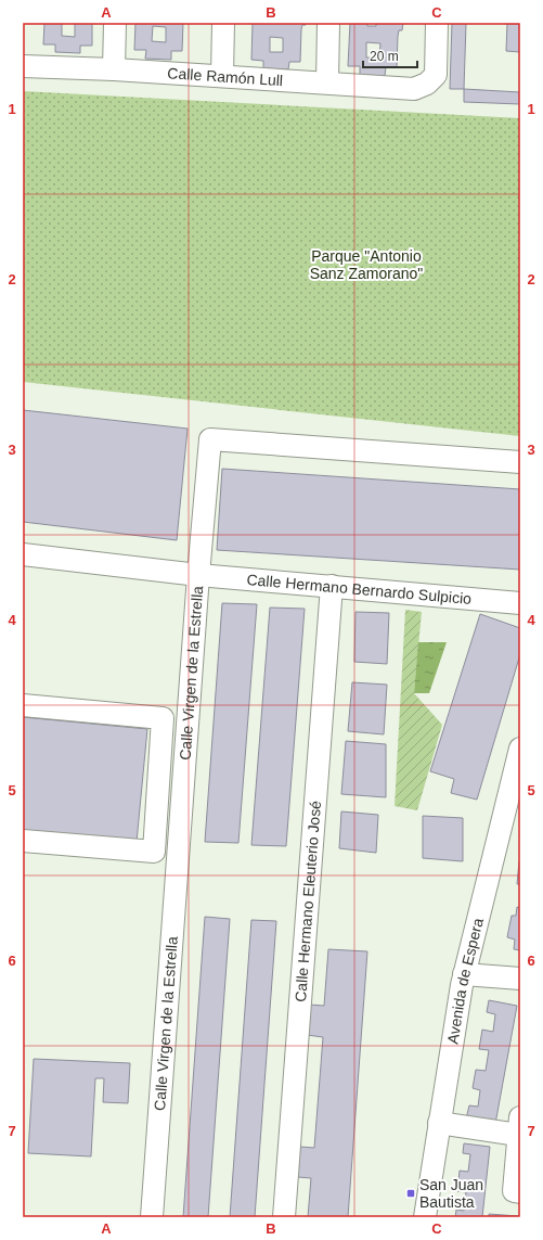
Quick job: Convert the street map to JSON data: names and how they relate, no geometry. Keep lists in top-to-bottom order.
{
  "streets": {
    "street": [
      "Calle Ramón Lull",
      "Calle Hermano Bernardo Sulpicio",
      "Calle Virgen de la Estrella",
      "Calle Hermano Eleuterio José",
      "Avenida de Espera"
    ]
  },
  "crossings": [
    ["Calle Hermano Bernardo Sulpicio", "Calle Virgen de la Estrella"],
    ["Calle Hermano Bernardo Sulpicio", "Calle Hermano Eleuterio José"]
  ],
  "parks": ["Parque \"Antonio Sanz Zamorano\""],
  "places": {
    "transit": ["San Juan Bautista"]
  },
  "scale_bar": "20 m",
  "grid": {
    "columns": ["A", "B", "C"],
    "rows": [
      "1",
      "2",
      "3",
      "4",
      "5",
      "6",
      "7"
    ]
  }
}
